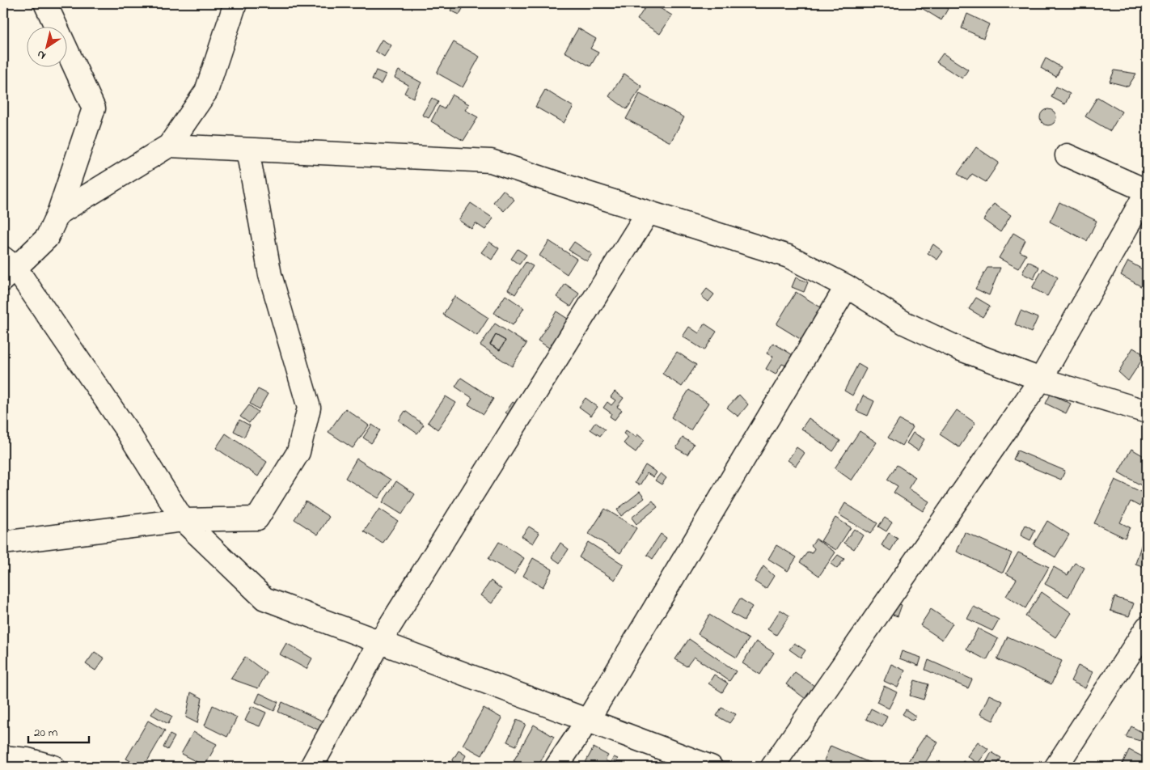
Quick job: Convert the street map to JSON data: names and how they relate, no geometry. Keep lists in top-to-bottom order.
{
  "scale_bar": "20 m",
  "north": "bottom left"
}
